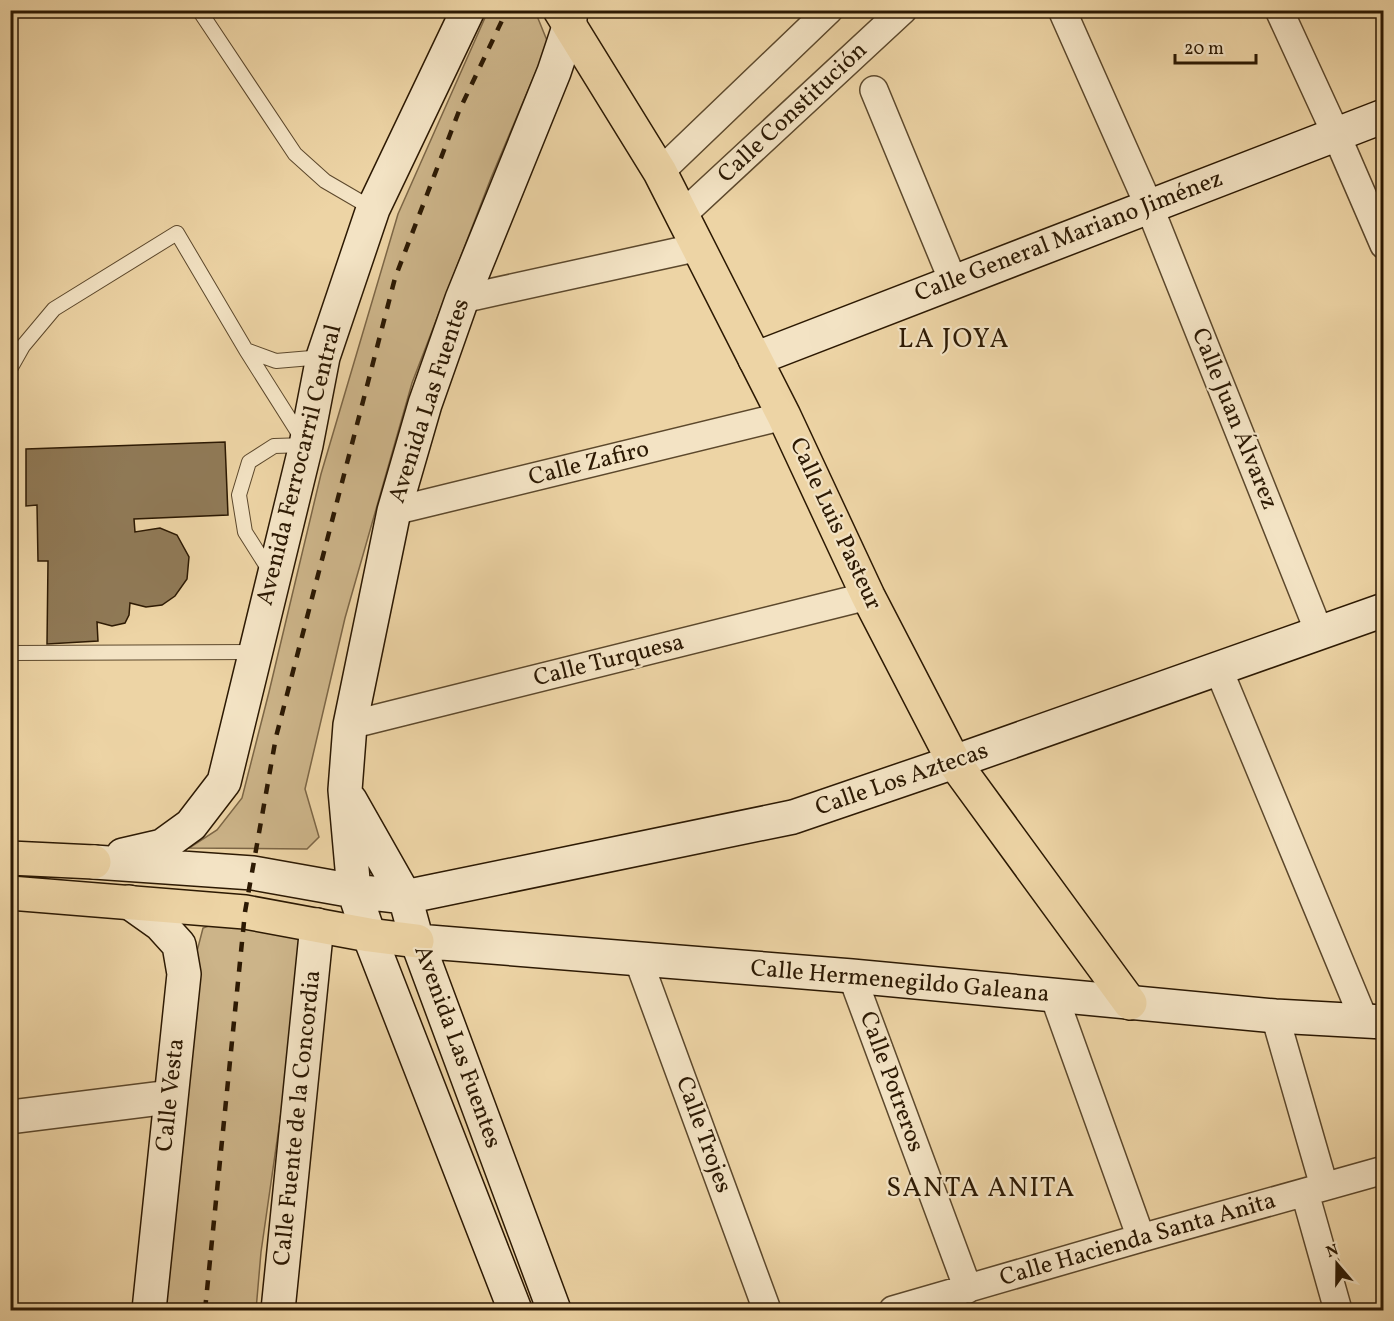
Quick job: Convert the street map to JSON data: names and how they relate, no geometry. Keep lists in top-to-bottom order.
{
  "streets": {
    "main road": [
      "Calle General Mariano Jiménez",
      "Avenida Las Fuentes",
      "Avenida Ferrocarril Central",
      "Calle Luis Pasteur",
      "Calle Los Aztecas",
      "Calle Hermenegildo Galeana",
      "Calle Vesta",
      "Calle Fuente de la Concordia"
    ],
    "street": [
      "Calle Constitución",
      "Calle Juan Álvarez",
      "Calle Zafiro",
      "Calle Turquesa",
      "Calle Potreros",
      "Calle Trojes",
      "Calle Hacienda Santa Anita"
    ]
  },
  "crossings": [
    ["Calle Constitución", "Calle Luis Pasteur"],
    ["Calle General Mariano Jiménez", "Calle Juan Álvarez"],
    ["Calle General Mariano Jiménez", "Calle Luis Pasteur"],
    ["Avenida Las Fuentes", "Calle Zafiro"],
    ["Avenida Las Fuentes", "Calle Luis Pasteur"],
    ["Avenida Las Fuentes", "Calle Turquesa"],
    ["Avenida Las Fuentes", "Calle Los Aztecas"],
    ["Avenida Las Fuentes", "Calle Hermenegildo Galeana"],
    ["Calle Juan Álvarez", "Calle Los Aztecas"],
    ["Calle Zafiro", "Calle Luis Pasteur"],
    ["Avenida Ferrocarril Central", "Calle Los Aztecas"],
    ["Calle Luis Pasteur", "Calle Turquesa"],
    ["Calle Luis Pasteur", "Calle Los Aztecas"],
    ["Calle Luis Pasteur", "Calle Hermenegildo Galeana"],
    ["Calle Hermenegildo Galeana", "Calle Potreros"],
    ["Calle Hermenegildo Galeana", "Calle Trojes"],
    ["Calle Potreros", "Calle Hacienda Santa Anita"]
  ],
  "districts": ["LA JOYA", "SANTA ANITA"],
  "scale_bar": "20 m",
  "north": "top"
}
